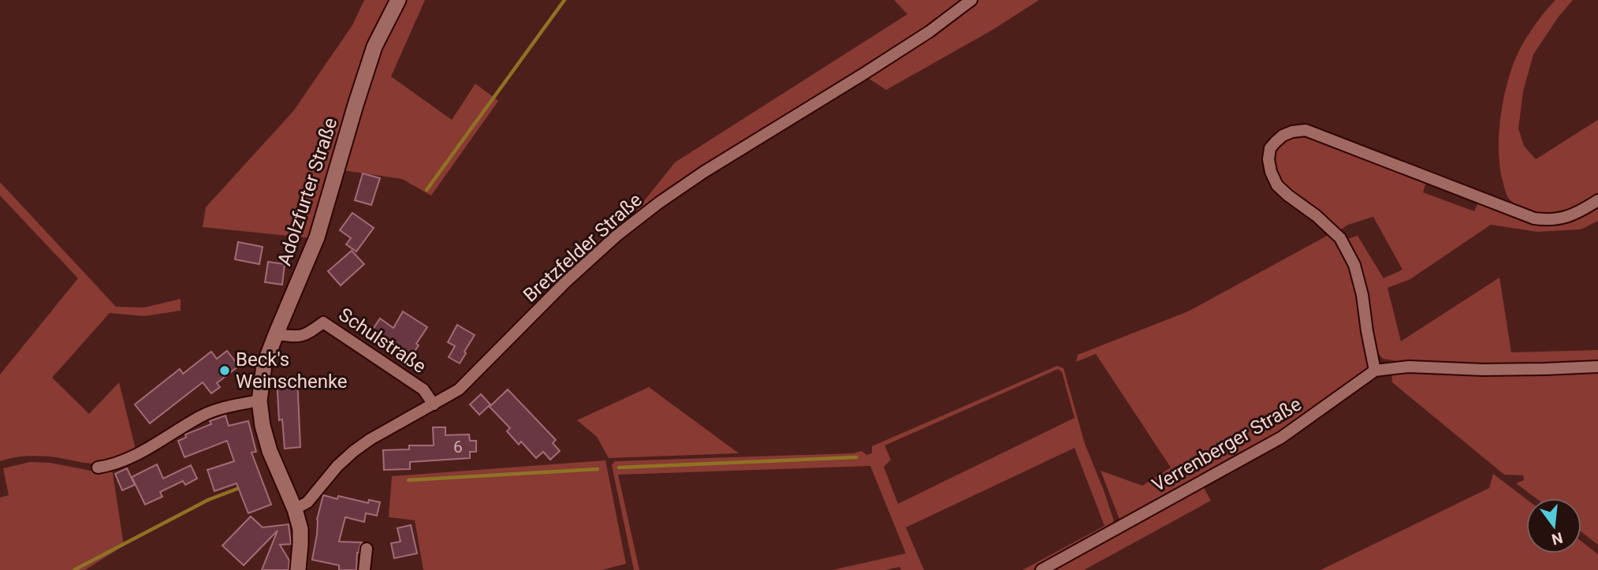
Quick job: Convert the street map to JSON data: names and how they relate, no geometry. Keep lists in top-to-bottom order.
{
  "streets": {
    "main road": ["Adolzfurter Straße"],
    "street": ["Bretzfelder Straße", "Schulstraße", "Verrenberger Straße"]
  },
  "crossings": [
    ["Adolzfurter Straße", "Bretzfelder Straße"],
    ["Adolzfurter Straße", "Schulstraße"],
    ["Bretzfelder Straße", "Schulstraße"]
  ],
  "places": ["Beck's Weinschenke"],
  "house_numbers": ["6"],
  "north": "bottom"
}
